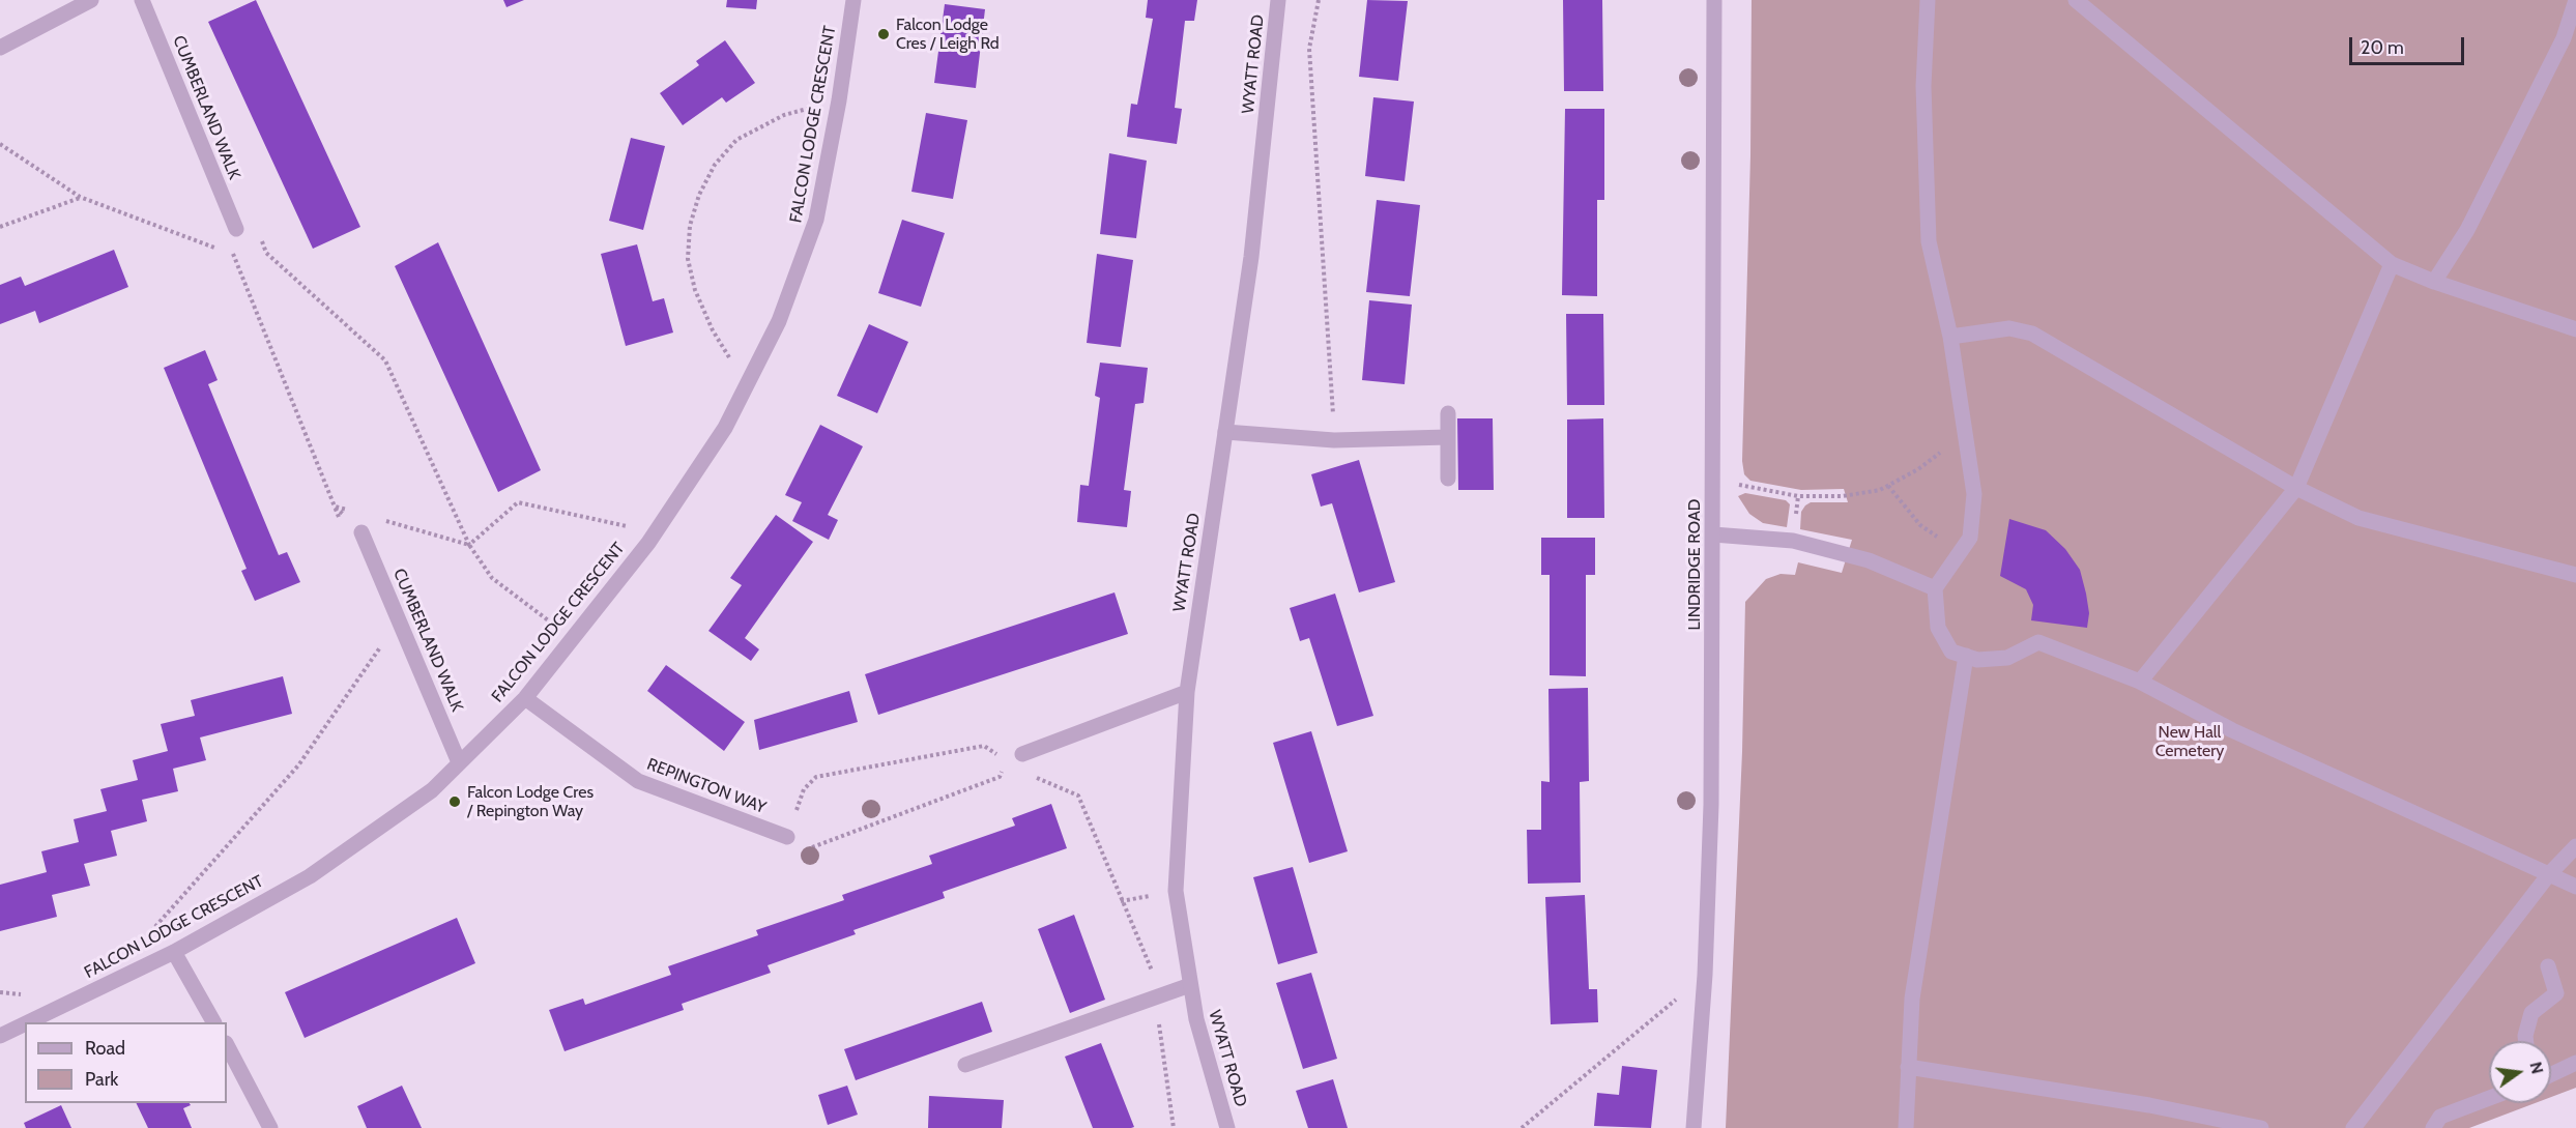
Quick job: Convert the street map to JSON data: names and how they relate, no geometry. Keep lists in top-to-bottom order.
{
  "streets": {
    "street": [
      "WYATT ROAD",
      "CUMBERLAND WALK",
      "FALCON LODGE CRESCENT",
      "LINDRIDGE ROAD",
      "REPINGTON WAY"
    ]
  },
  "crossings": [
    ["CUMBERLAND WALK", "FALCON LODGE CRESCENT"],
    ["FALCON LODGE CRESCENT", "REPINGTON WAY"]
  ],
  "parks": ["New Hall Cemetery"],
  "places": ["Falcon Lodge Cres / Leigh Rd", "Falcon Lodge Cres / Repington Way"],
  "legend": ["Road", "Park"],
  "scale_bar": "20 m",
  "north": "right"
}
